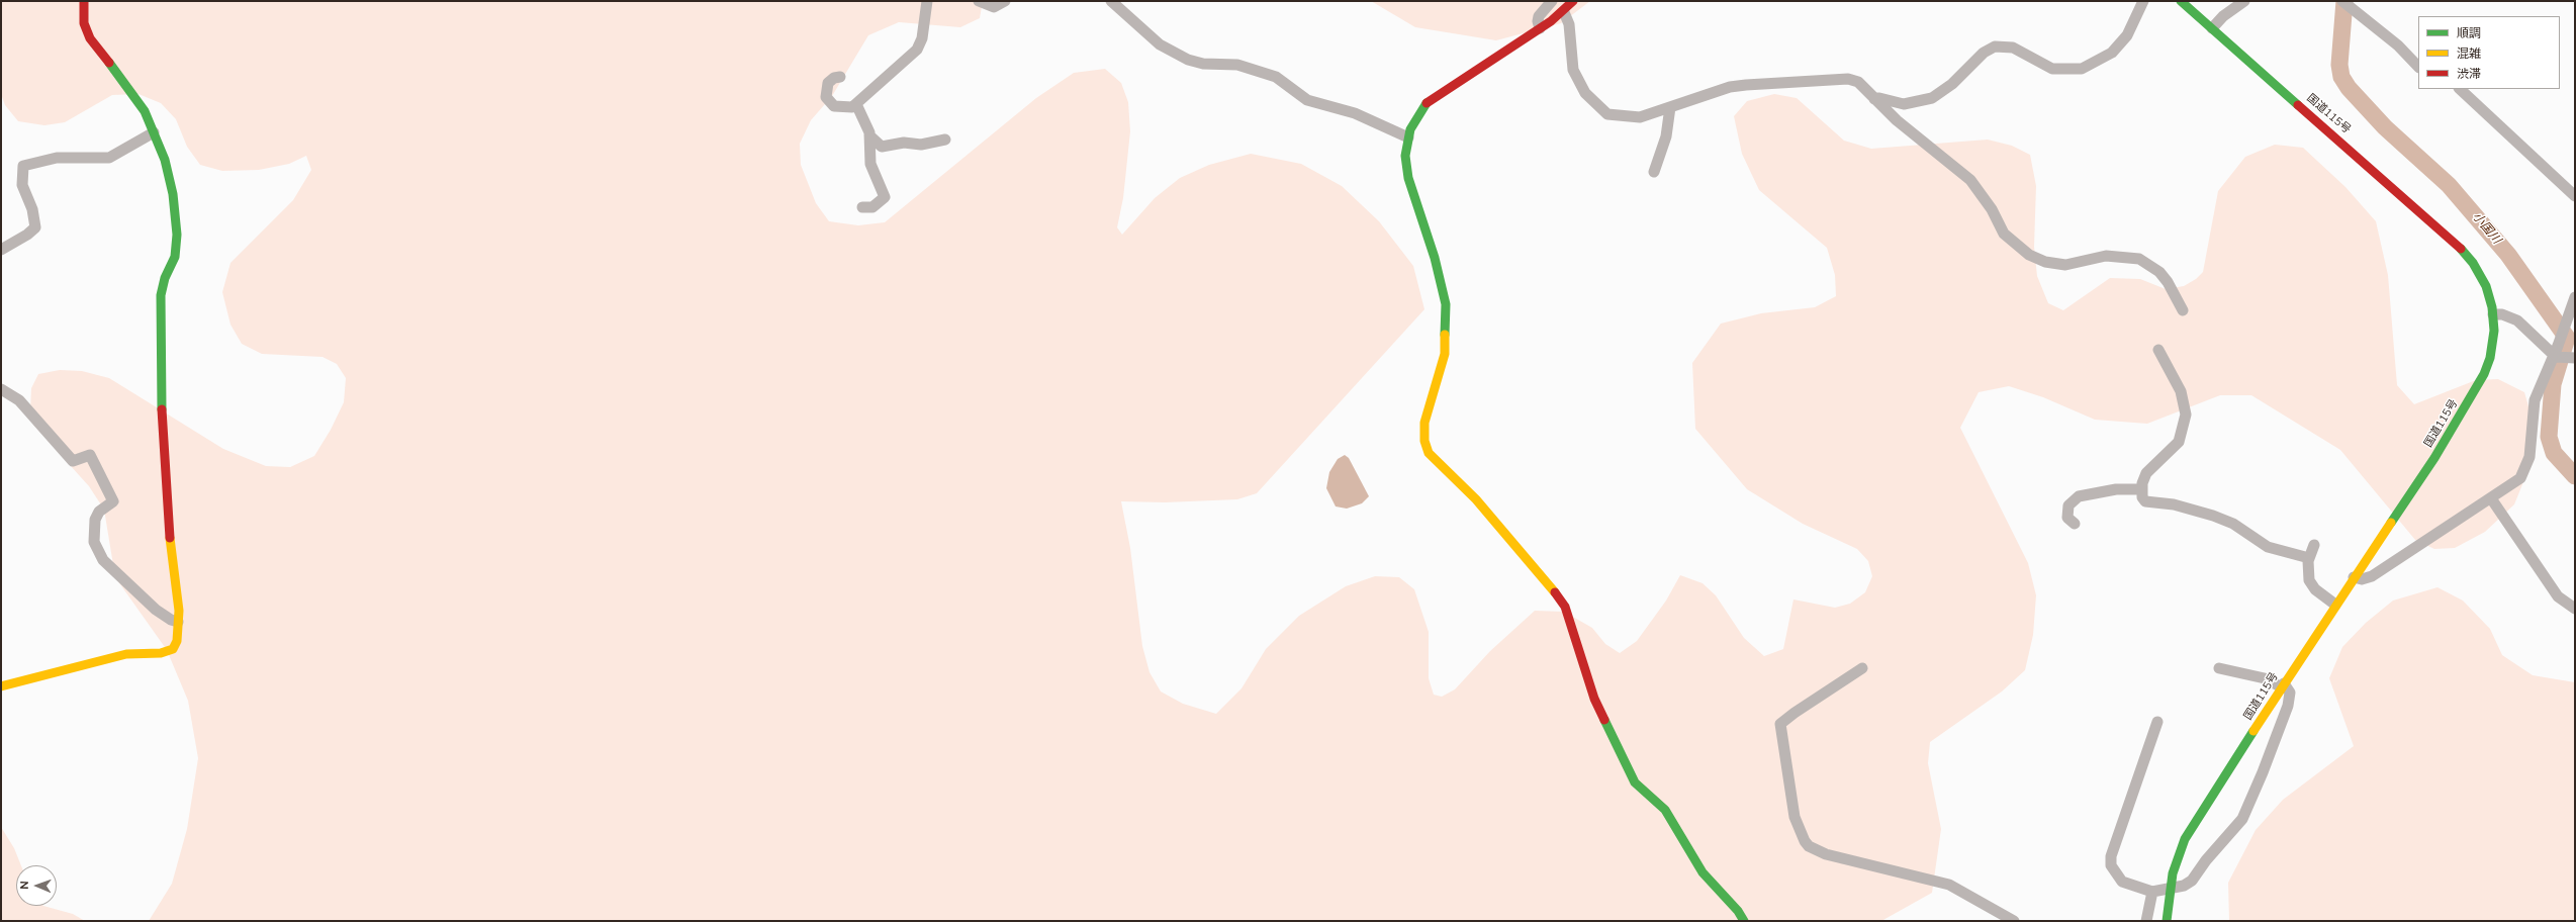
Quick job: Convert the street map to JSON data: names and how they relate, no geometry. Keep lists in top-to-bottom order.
{
  "streets": {
    "main road": ["国道115号"]
  },
  "water": ["小国川"],
  "legend": ["順調", "混雑", "渋滞"],
  "north": "left"
}
